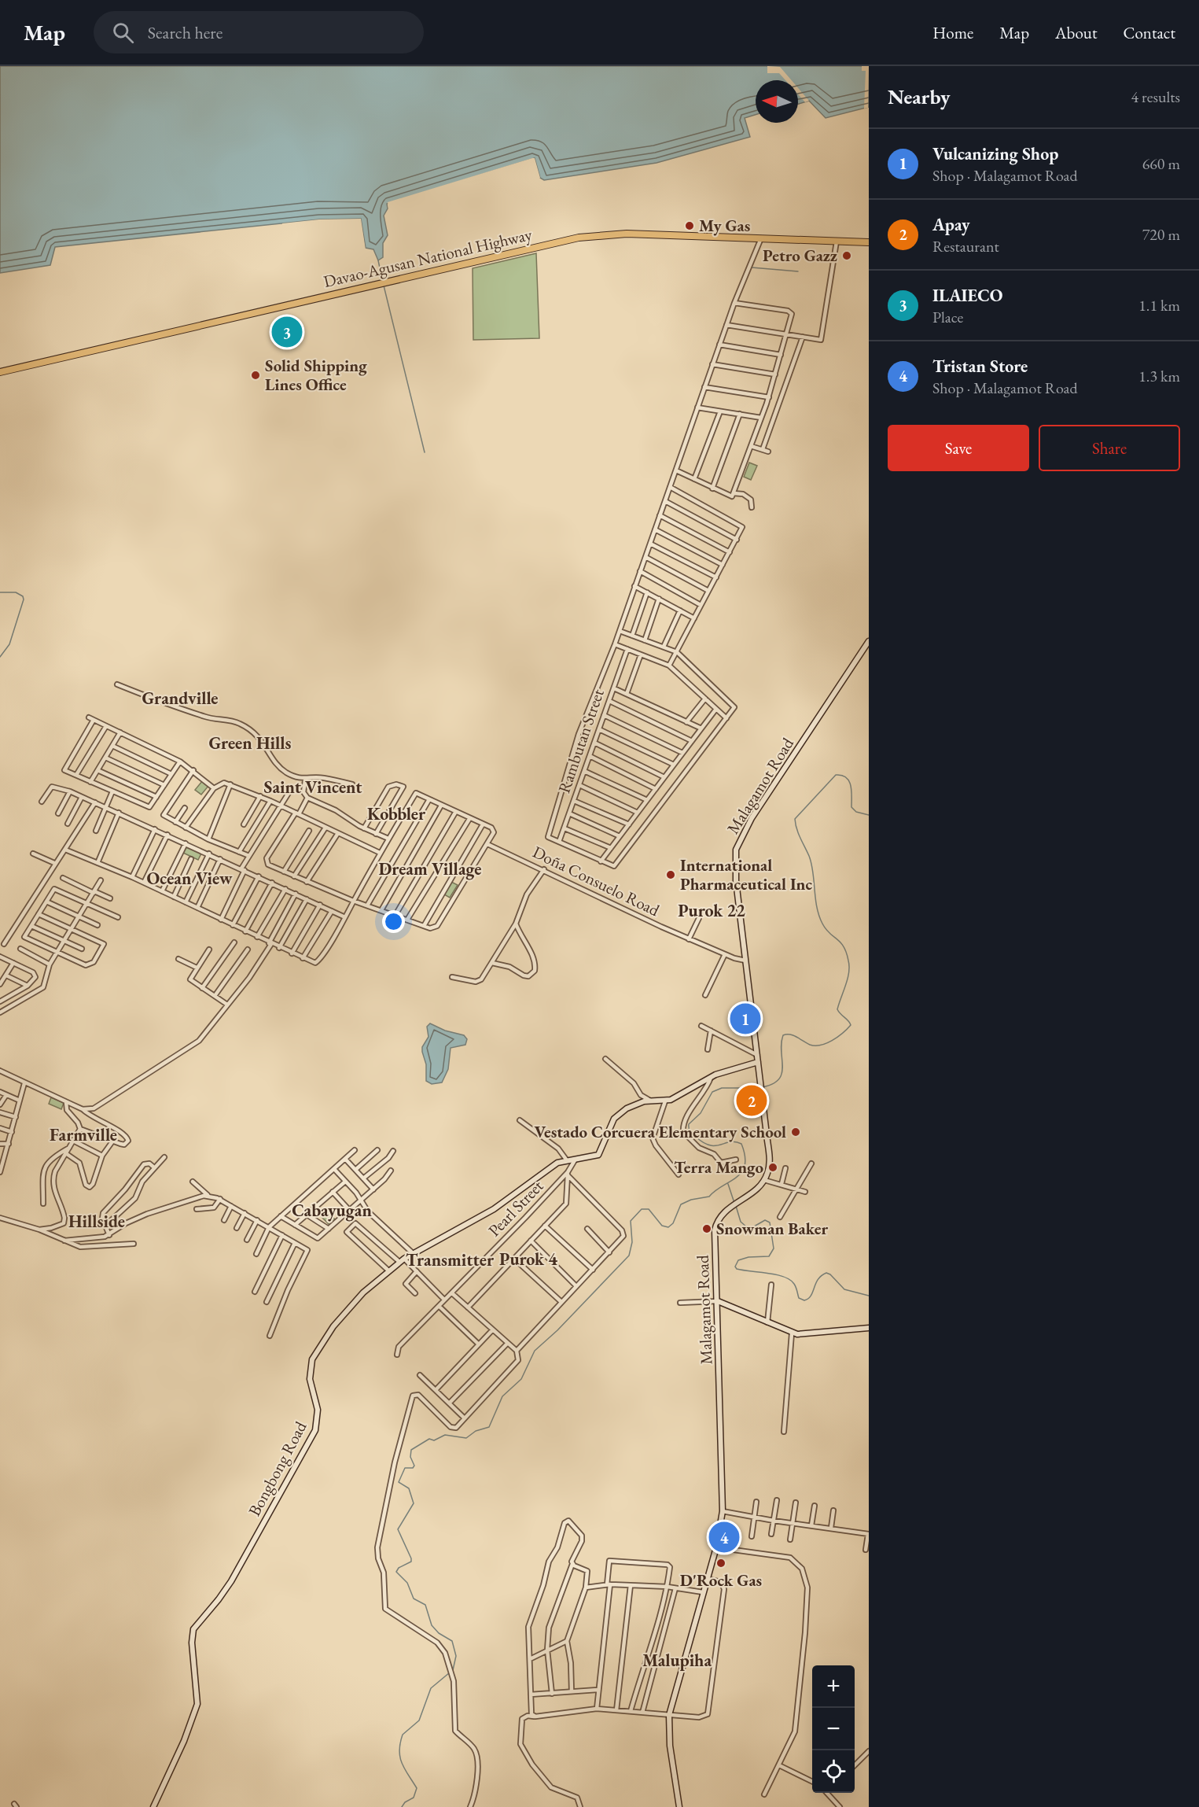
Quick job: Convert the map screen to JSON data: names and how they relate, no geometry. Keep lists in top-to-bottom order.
{
  "streets": {
    "highway": ["Davao-Agusan National Highway"],
    "street": [
      "Rambutan Street",
      "Malagamot Road",
      "Doña Consuelo Road",
      "Pearl Street",
      "Bongbong Road"
    ]
  },
  "crossings": [
    ["Malagamot Road", "Doña Consuelo Road"],
    ["Malagamot Road", "Bongbong Road"],
    ["Pearl Street", "Bongbong Road"]
  ],
  "districts": [
    "Grandville",
    "Green Hills",
    "Saint Vincent",
    "Kobbler",
    "Dream Village",
    "Ocean View",
    "Purok 22",
    "Farmville",
    "Cabayugan",
    "Hillside",
    "Purok 4",
    "Transmitter",
    "Malupiha"
  ],
  "places": [
    "My Gas",
    "Petro Gazz",
    "Solid Shipping Lines Office",
    "International Pharmaceutical Inc",
    "Vestado Corcuera Elementary School",
    "Terra Mango",
    "Snowman Baker",
    "D'Rock Gas"
  ],
  "north": "left",
  "page": {
    "header": "Map",
    "search": "Search here",
    "nav": [
      "Home",
      "Map",
      "About",
      "Contact"
    ],
    "heading": ["Nearby", "4 results"],
    "list": [
      {
        "mark": "1",
        "name": "Vulcanizing Shop",
        "note": "Shop · Malagamot Road",
        "value": "660 m"
      },
      {
        "mark": "2",
        "name": "Apay",
        "note": "Restaurant",
        "value": "720 m"
      },
      {
        "mark": "3",
        "name": "ILAIECO",
        "note": "Place",
        "value": "1.1 km"
      },
      {
        "mark": "4",
        "name": "Tristan Store",
        "note": "Shop · Malagamot Road",
        "value": "1.3 km"
      }
    ],
    "pins": [
      "3",
      "1",
      "2",
      "4"
    ],
    "buttons": ["Save", "Share"],
    "map_buttons": ["+", "−"]
  }
}
